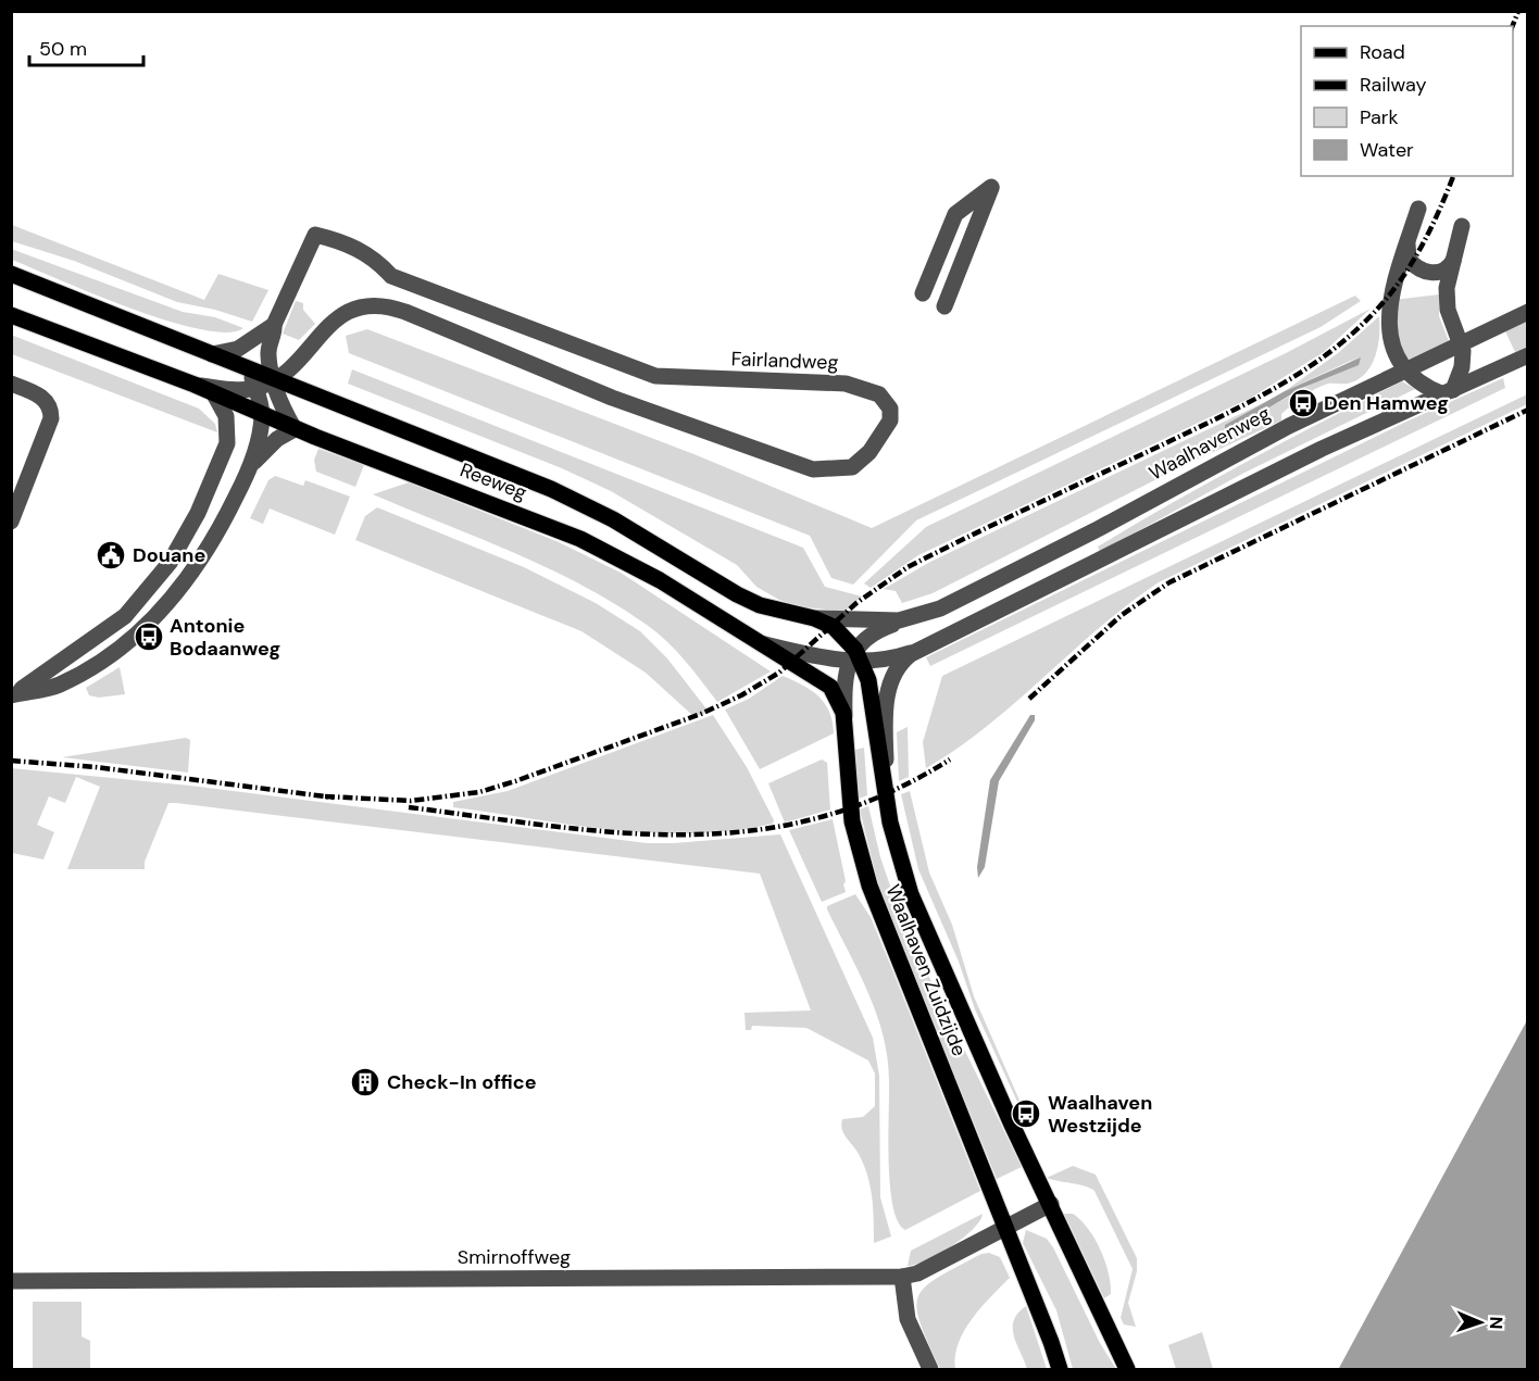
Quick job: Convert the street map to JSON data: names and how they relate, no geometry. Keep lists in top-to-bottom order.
{
  "streets": {
    "main road": ["Reeweg", "Waalhaven Zuidzijde"],
    "street": ["Fairlandweg", "Waalhavenweg", "Smirnoffweg"]
  },
  "crossings": [
    ["Waalhavenweg", "Reeweg"],
    ["Reeweg", "Waalhaven Zuidzijde"],
    ["Waalhaven Zuidzijde", "Smirnoffweg"]
  ],
  "places": {
    "bus stop": ["Den Hamweg", "Antonie Bodaanweg", "Waalhaven Westzijde"],
    "public building": ["Douane"],
    "building": ["Check-In office"]
  },
  "legend": [
    "Road",
    "Railway",
    "Park",
    "Water"
  ],
  "scale_bar": "50 m",
  "north": "right"
}
